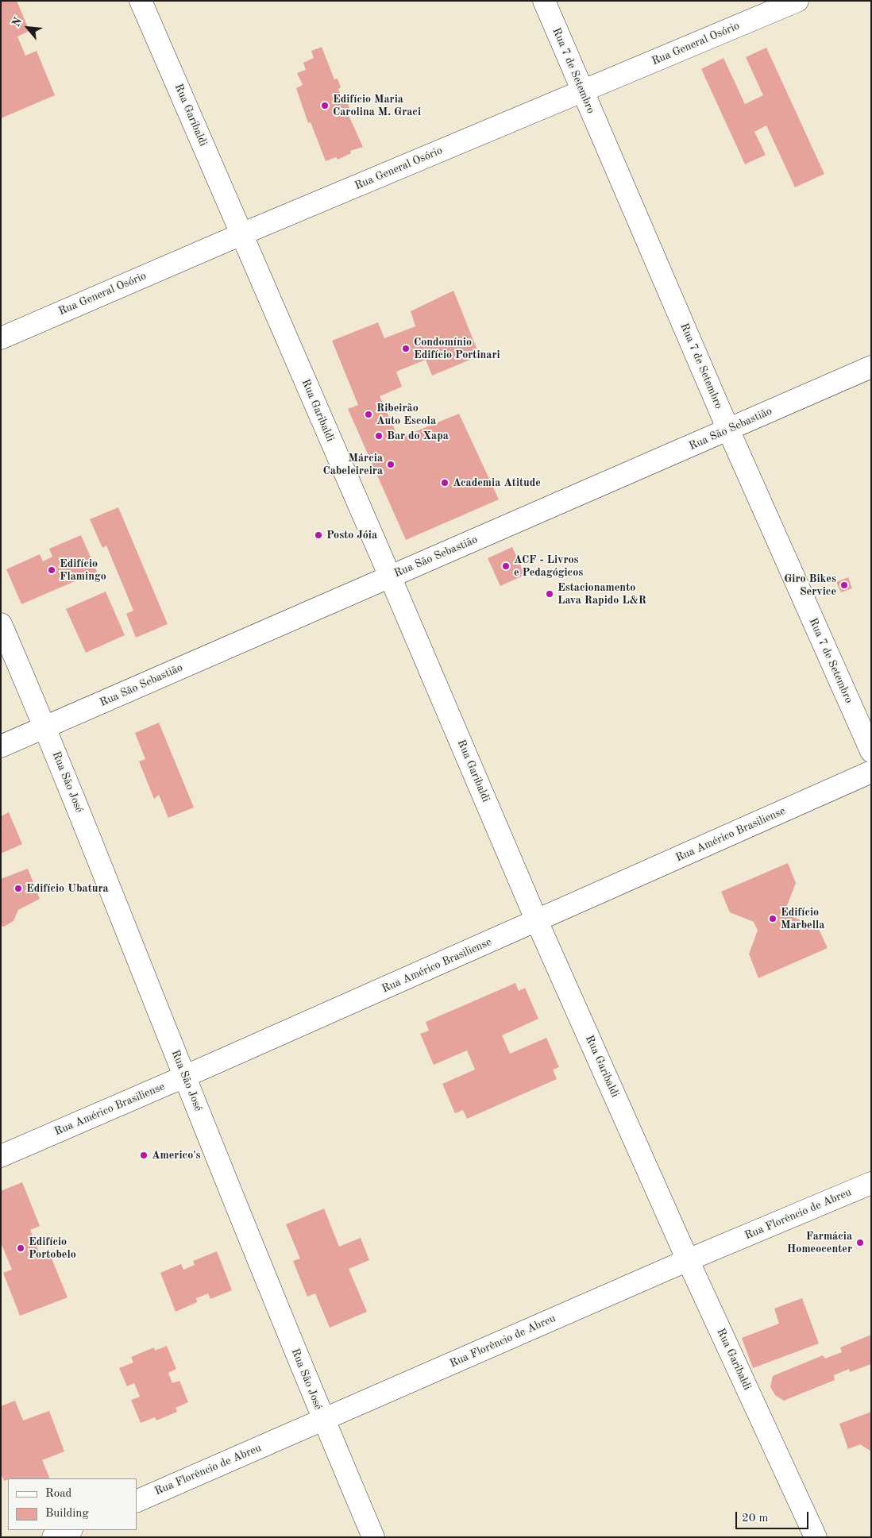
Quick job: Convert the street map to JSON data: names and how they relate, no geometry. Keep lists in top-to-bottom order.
{
  "streets": {
    "street": [
      "Rua General Osório",
      "Rua 7 de Setembro",
      "Rua Garibaldi",
      "Rua São Sebastião",
      "Rua São José",
      "Rua Américo Brasiliense",
      "Rua Florêncio de Abreu"
    ]
  },
  "crossings": [
    ["Rua General Osório", "Rua 7 de Setembro"],
    ["Rua General Osório", "Rua Garibaldi"],
    ["Rua 7 de Setembro", "Rua São Sebastião"],
    ["Rua Garibaldi", "Rua São Sebastião"],
    ["Rua Garibaldi", "Rua Américo Brasiliense"],
    ["Rua Garibaldi", "Rua Florêncio de Abreu"],
    ["Rua São Sebastião", "Rua São José"],
    ["Rua São José", "Rua Américo Brasiliense"],
    ["Rua São José", "Rua Florêncio de Abreu"]
  ],
  "places": [
    "Edifício Maria Carolina M. Graci",
    "Condomínio Edifício Portinari",
    "Ribeirão Auto Escola",
    "Bar do Xapa",
    "Márcia Cabeleireira",
    "Academia Atitude",
    "Posto Jóia",
    "ACF - Livros e Pedagógicos",
    "Edifício Flamingo",
    "Giro Bikes Service",
    "Estacionamento Lava Rapido L&R",
    "Edifício Ubatura",
    "Edifício Marbella",
    "Americo's",
    "Farmácia Homeocenter",
    "Edifício Portobelo"
  ],
  "legend": ["Road", "Building"],
  "scale_bar": "20 m",
  "north": "top left"
}
